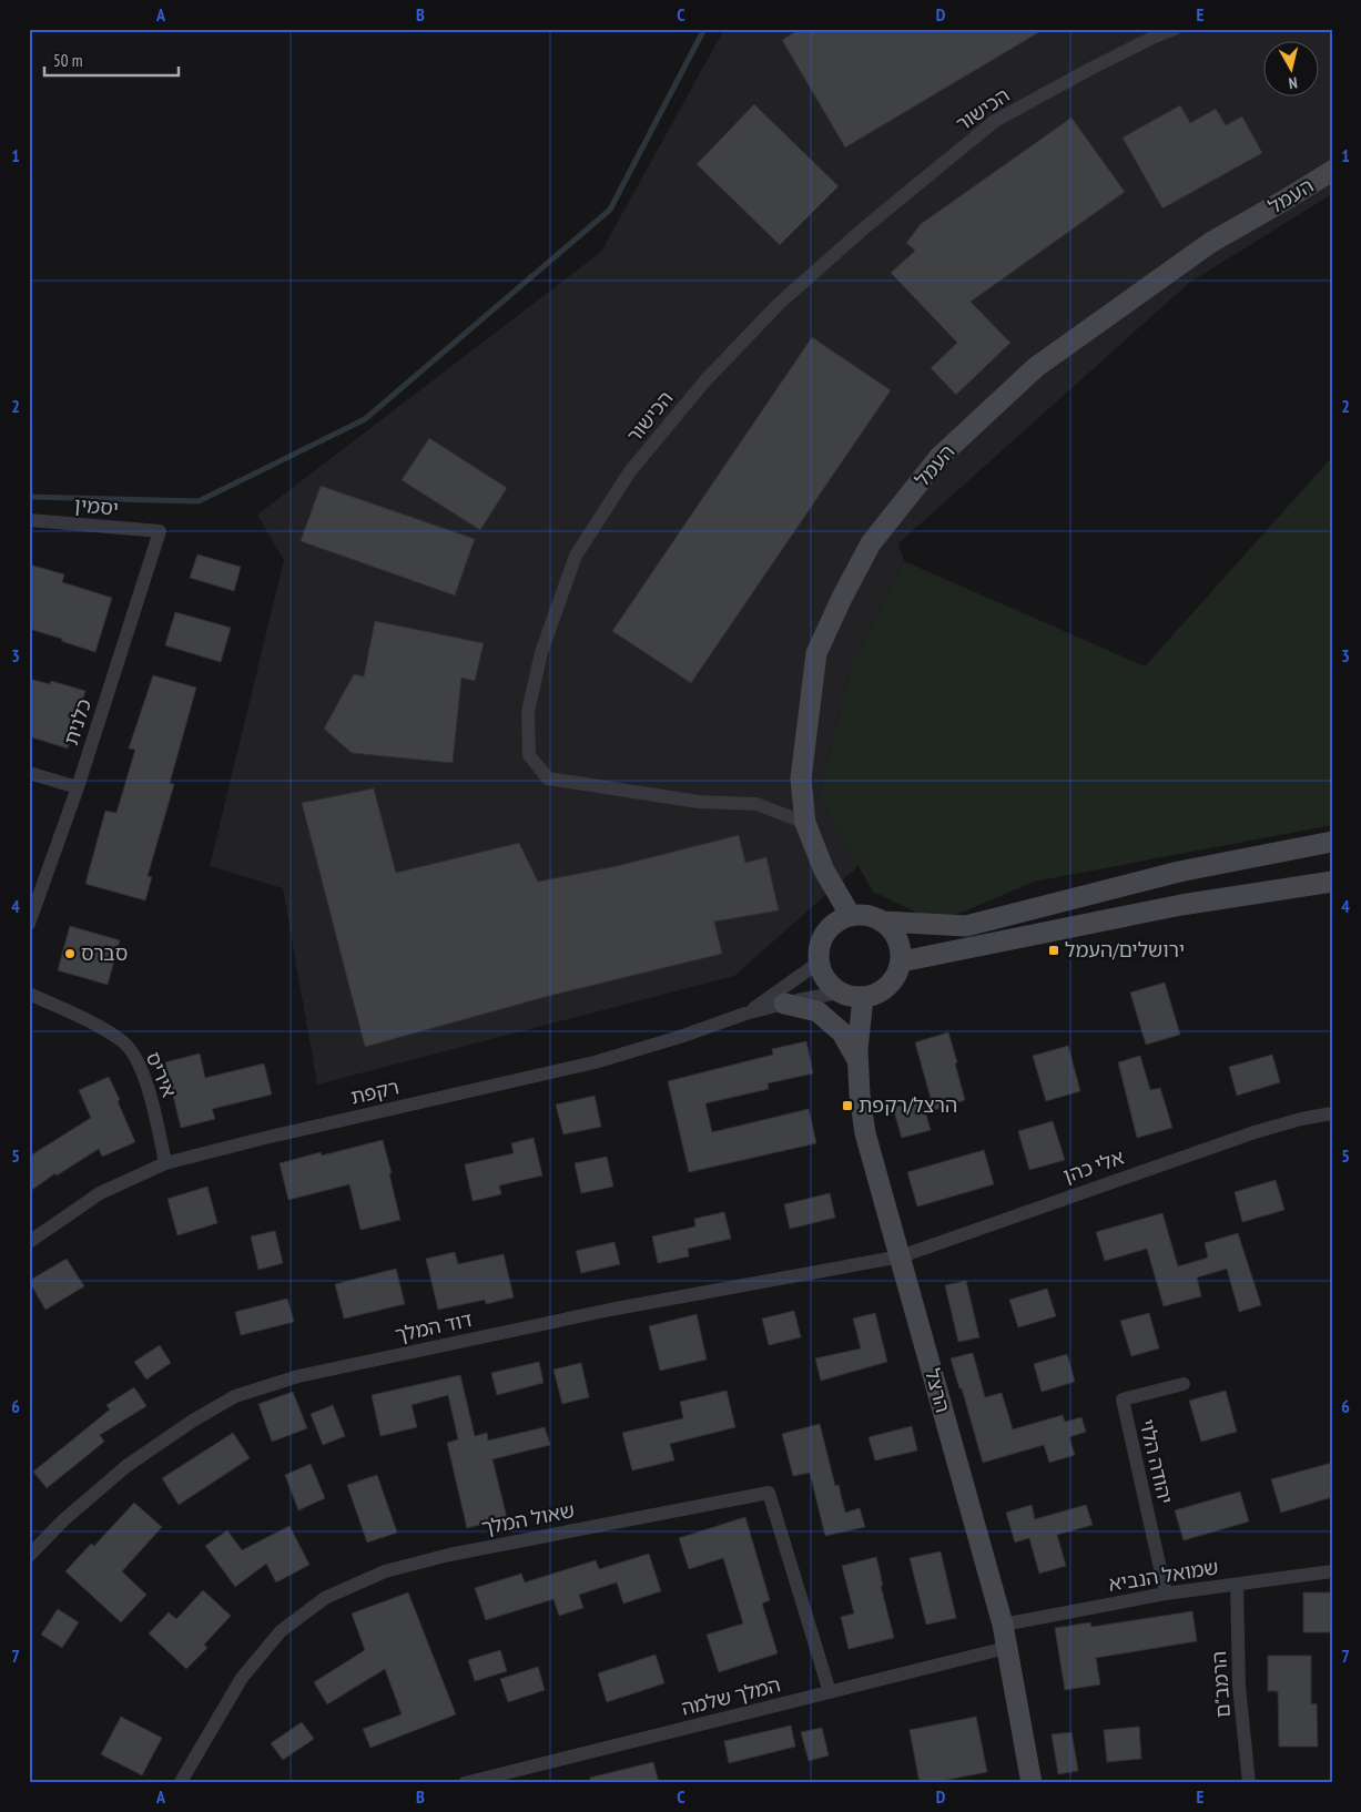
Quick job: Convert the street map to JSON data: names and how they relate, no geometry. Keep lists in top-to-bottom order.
{
  "streets": {
    "street": [
      "הכישור",
      "העמל",
      "יסמין",
      "כלנית",
      "איריס",
      "רקפת",
      "אלי כהן",
      "דוד המלך",
      "הרצל",
      "יהודה הלוי",
      "שאול המלך",
      "שמואל הנביא",
      "הרמב\"ם",
      "המלך שלמה"
    ]
  },
  "crossings": [
    ["הכישור", "העמל"],
    ["העמל", "רקפת"],
    ["העמל", "הרצל"],
    ["יסמין", "כלנית"],
    ["איריס", "רקפת"],
    ["רקפת", "הרצל"],
    ["אלי כהן", "דוד המלך"],
    ["אלי כהן", "הרצל"],
    ["דוד המלך", "הרצל"],
    ["הרצל", "שמואל הנביא"],
    ["הרצל", "המלך שלמה"],
    ["יהודה הלוי", "שמואל הנביא"],
    ["שאול המלך", "המלך שלמה"],
    ["שמואל הנביא", "הרמב\"ם"]
  ],
  "places": {
    "transit": ["ירושלים/העמל", "הרצל/רקפת"],
    "other": ["סברס"]
  },
  "scale_bar": "50 m",
  "north": "bottom",
  "grid": {
    "columns": [
      "A",
      "B",
      "C",
      "D",
      "E"
    ],
    "rows": [
      "1",
      "2",
      "3",
      "4",
      "5",
      "6",
      "7"
    ]
  }
}
